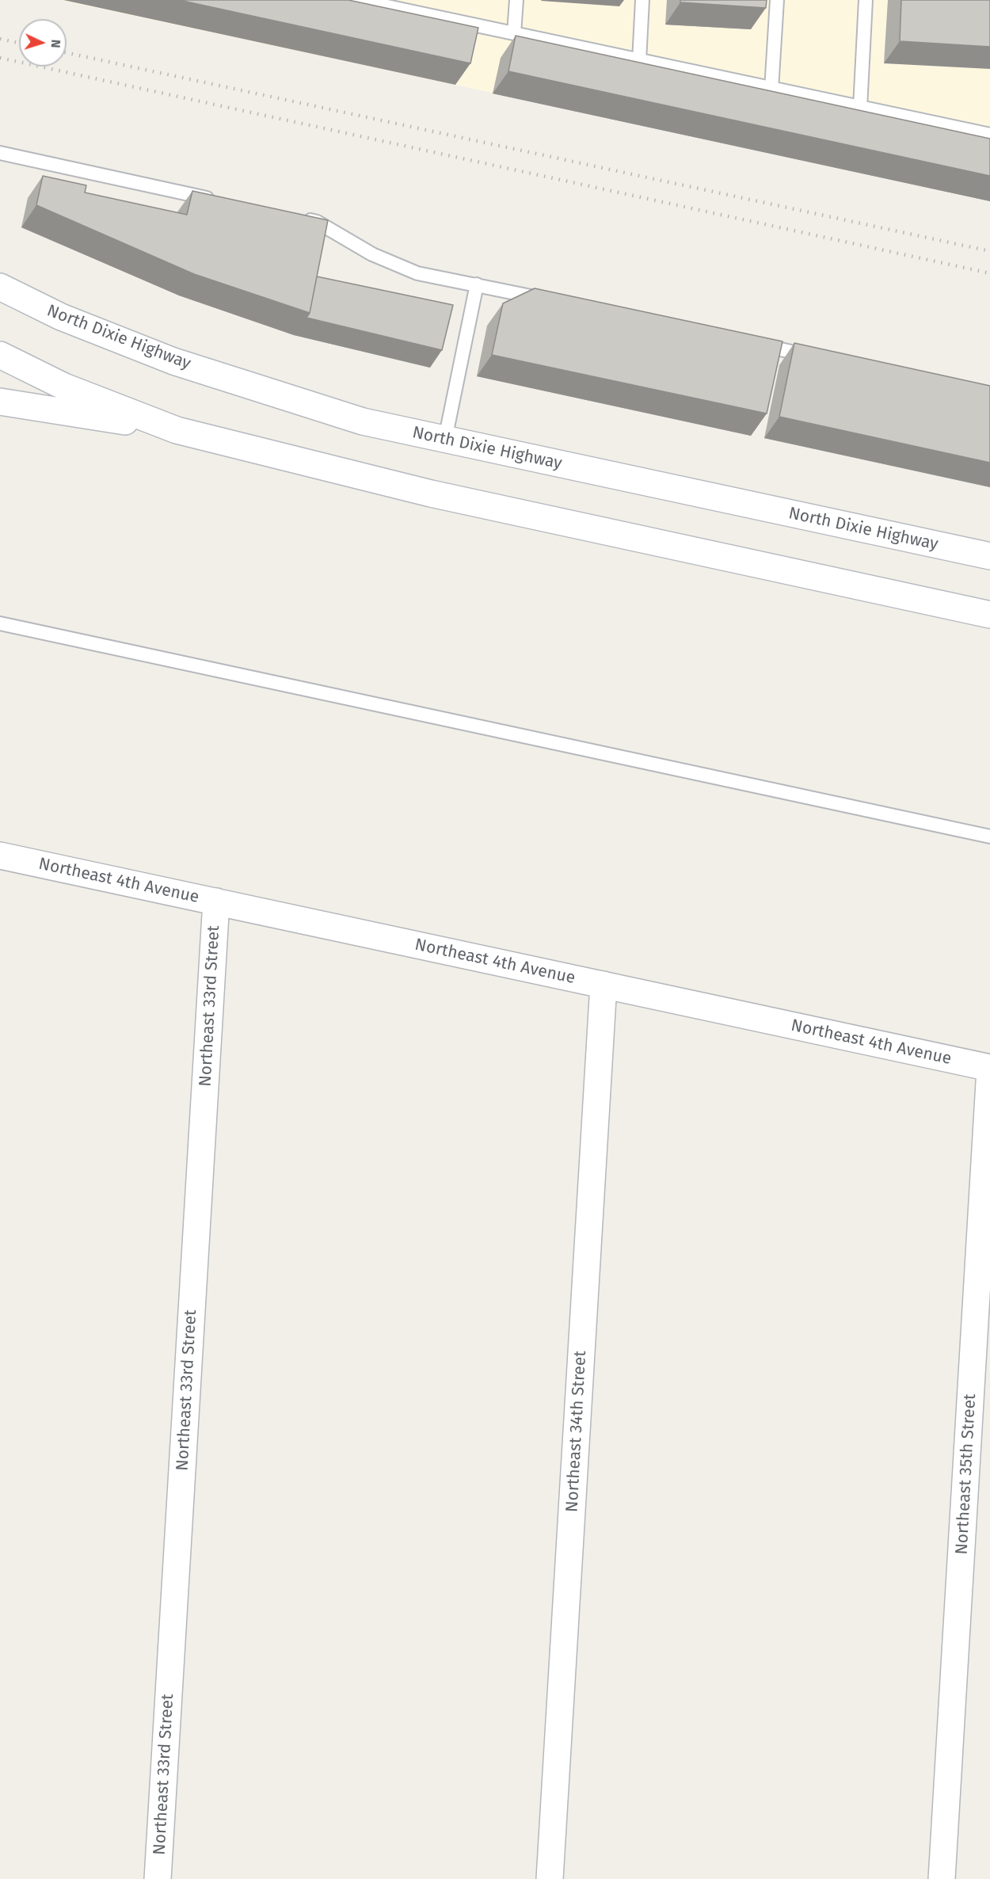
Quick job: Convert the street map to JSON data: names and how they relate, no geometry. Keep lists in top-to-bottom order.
{
  "streets": {
    "street": [
      "North Dixie Highway",
      "Northeast 4th Avenue",
      "Northeast 33rd Street",
      "Northeast 34th Street",
      "Northeast 35th Street"
    ]
  },
  "crossings": [
    ["Northeast 4th Avenue", "Northeast 33rd Street"],
    ["Northeast 4th Avenue", "Northeast 34th Street"],
    ["Northeast 4th Avenue", "Northeast 35th Street"]
  ],
  "north": "right"
}
